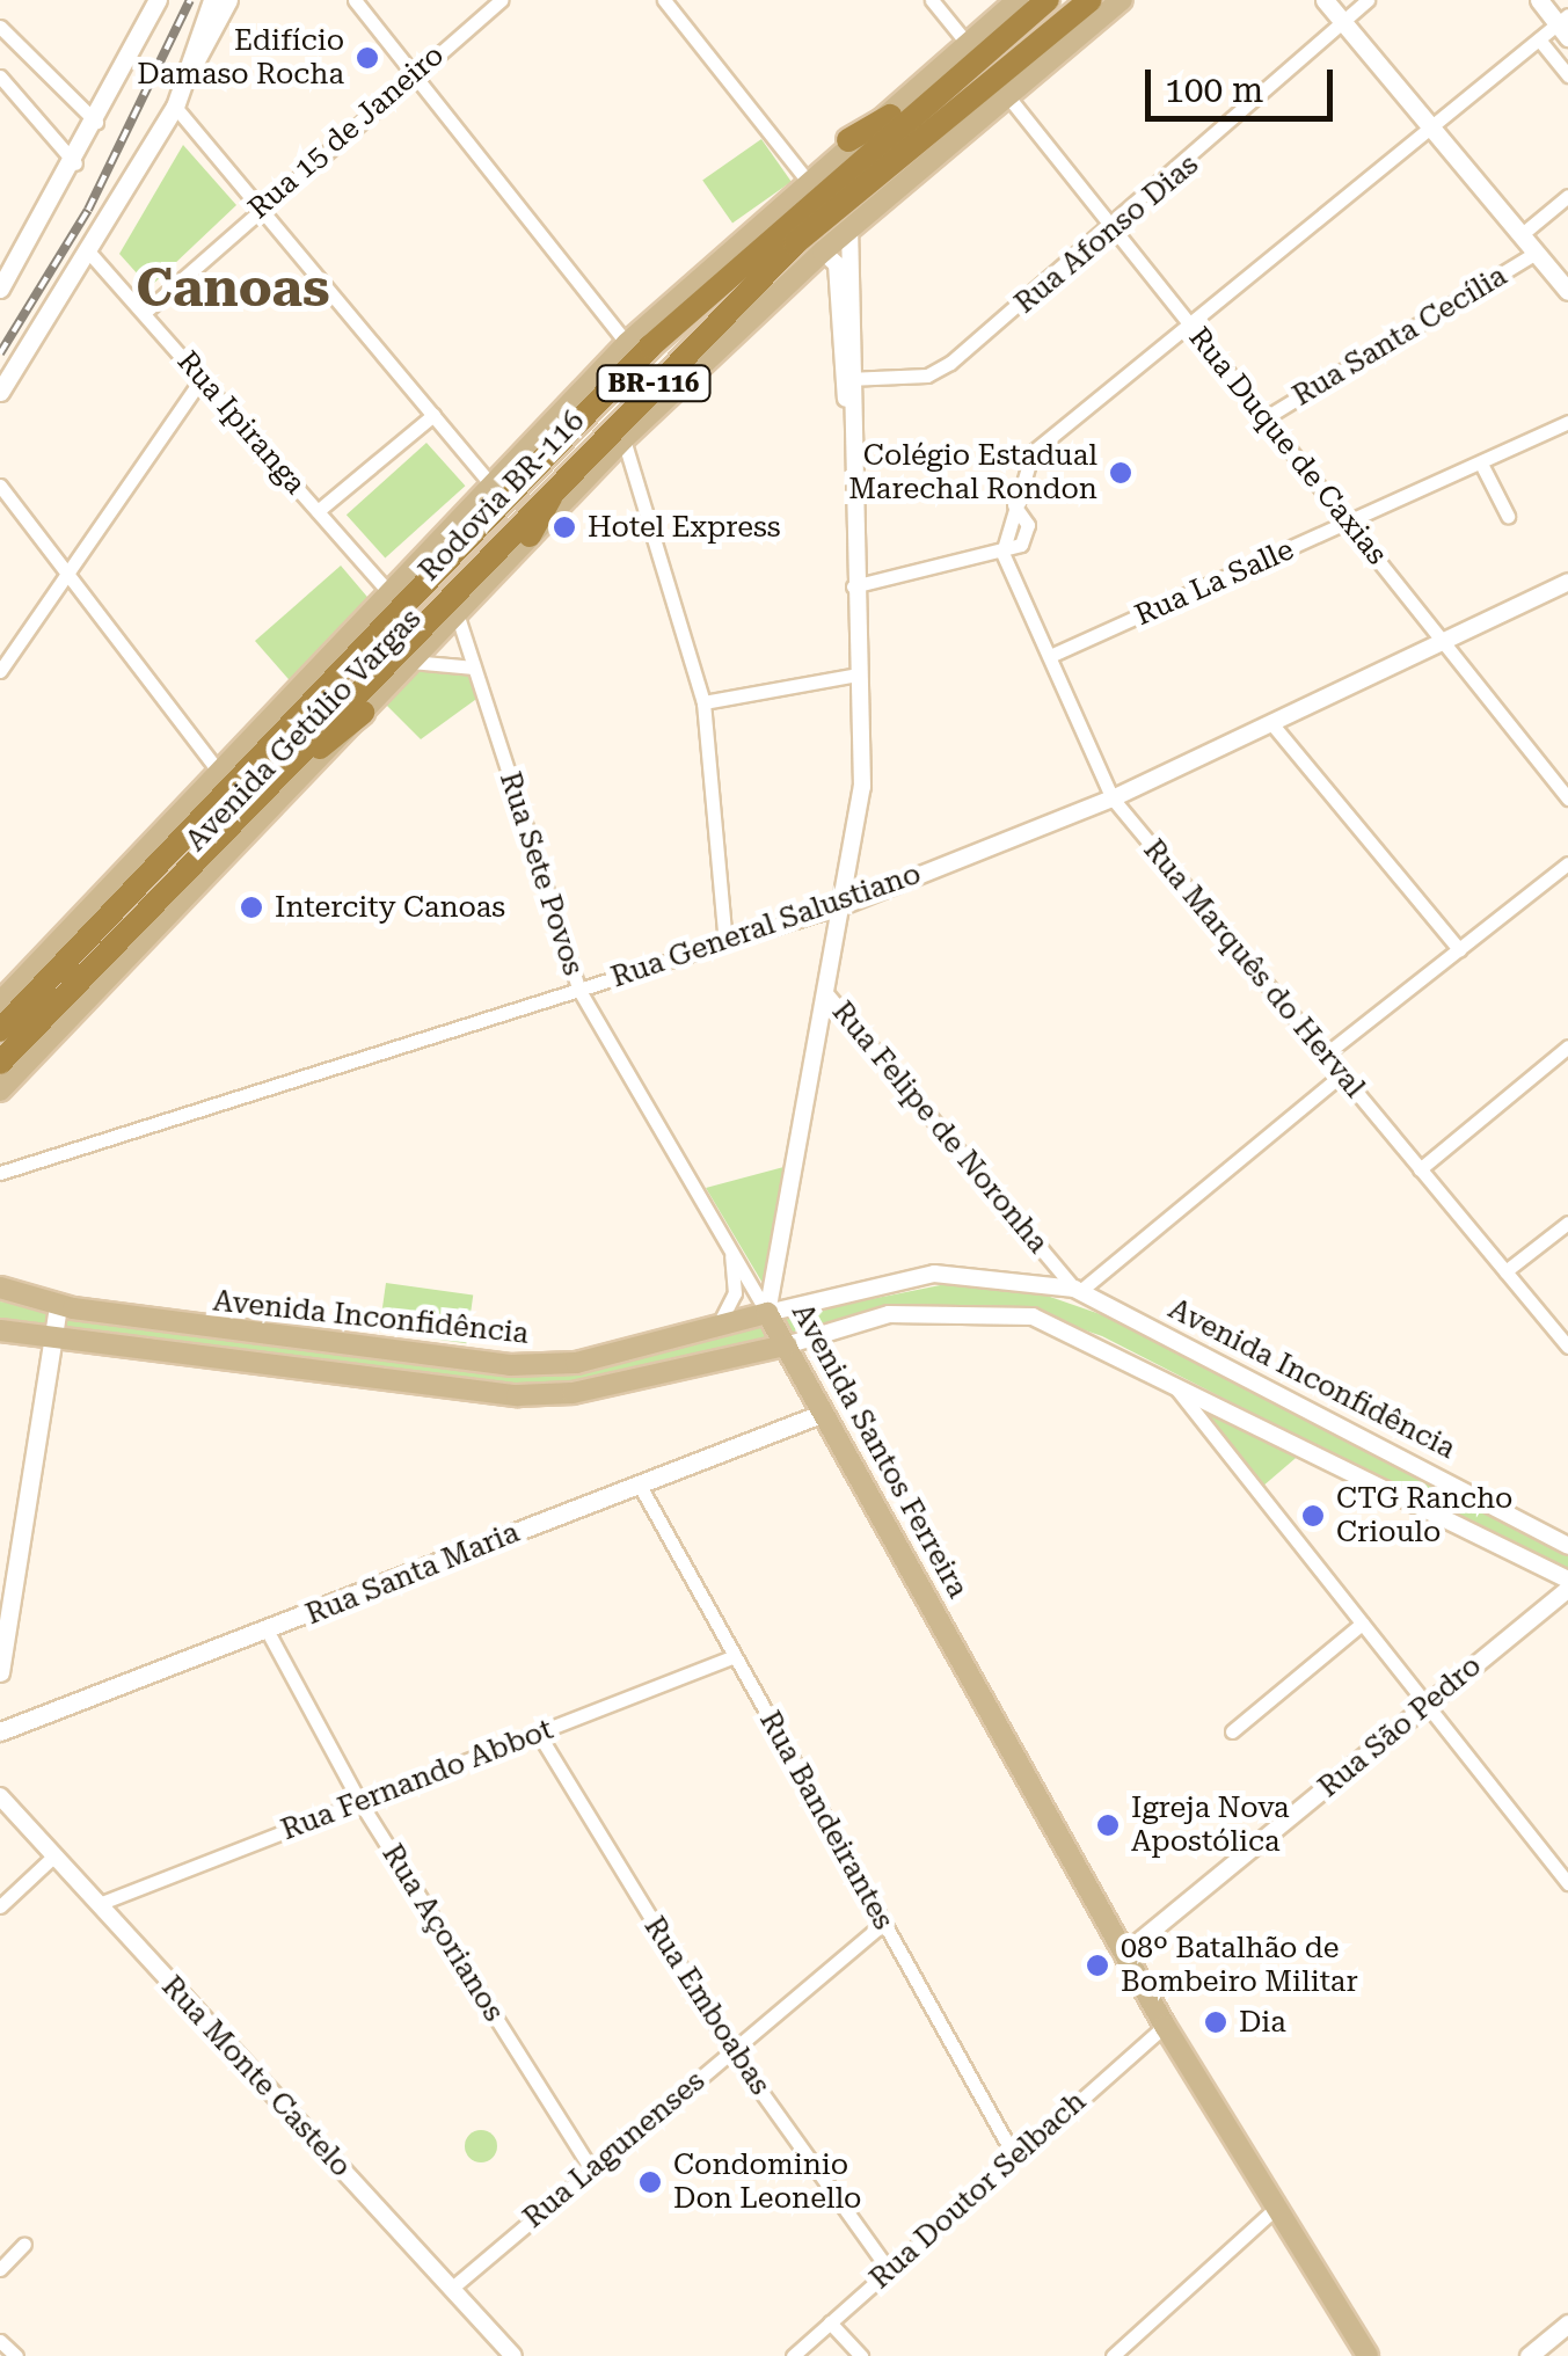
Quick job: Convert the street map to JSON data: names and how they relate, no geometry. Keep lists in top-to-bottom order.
{
  "streets": {
    "highway": ["BR-116", "Rodovia BR-116"],
    "main road": [
      "Avenida Getúlio Vargas",
      "Avenida Inconfidência",
      "Avenida Santos Ferreira",
      "Rua Santa Maria"
    ],
    "street": [
      "Rua 15 de Janeiro",
      "Rua Afonso Dias",
      "Rua Santa Cecília",
      "Rua Ipiranga",
      "Rua Duque de Caxias",
      "Rua La Salle",
      "Rua Sete Povos",
      "Rua General Salustiano",
      "Rua Marquês do Herval",
      "Rua Felipe de Noronha",
      "Rua São Pedro",
      "Rua Fernando Abbot",
      "Rua Bandeirantes",
      "Rua Açorianos",
      "Rua Emboabas",
      "Rua Monte Castelo",
      "Rua Lagunenses",
      "Rua Doutor Selbach"
    ]
  },
  "crossings": [
    ["Rua 15 de Janeiro", "Rua Ipiranga"],
    ["Rua Afonso Dias", "Rua Duque de Caxias"],
    ["Rua Afonso Dias", "Avenida Santos Ferreira"],
    ["Rua Santa Cecília", "Rua Duque de Caxias"],
    ["BR-116", "Rodovia BR-116"],
    ["BR-116", "Avenida Getúlio Vargas"],
    ["Rua Ipiranga", "Avenida Getúlio Vargas"],
    ["Rua Duque de Caxias", "Rua La Salle"],
    ["Rua Duque de Caxias", "Avenida Getúlio Vargas"],
    ["Rua Duque de Caxias", "Rua General Salustiano"],
    ["Rua La Salle", "Rua Marquês do Herval"],
    ["Avenida Getúlio Vargas", "Rua Sete Povos"],
    ["Avenida Getúlio Vargas", "Avenida Santos Ferreira"],
    ["Rua Sete Povos", "Rua General Salustiano"],
    ["Rua Sete Povos", "Avenida Inconfidência"],
    ["Rua Sete Povos", "Avenida Santos Ferreira"],
    ["Rua General Salustiano", "Rua Marquês do Herval"],
    ["Rua General Salustiano", "Avenida Santos Ferreira"],
    ["Rua Felipe de Noronha", "Avenida Inconfidência"],
    ["Rua Felipe de Noronha", "Avenida Santos Ferreira"],
    ["Avenida Inconfidência", "Avenida Santos Ferreira"],
    ["Avenida Santos Ferreira", "Rua Santa Maria"],
    ["Avenida Santos Ferreira", "Rua São Pedro"],
    ["Avenida Santos Ferreira", "Rua Doutor Selbach"],
    ["Rua Santa Maria", "Rua Bandeirantes"],
    ["Rua Santa Maria", "Rua Açorianos"],
    ["Rua Fernando Abbot", "Rua Bandeirantes"],
    ["Rua Fernando Abbot", "Rua Açorianos"],
    ["Rua Fernando Abbot", "Rua Emboabas"],
    ["Rua Fernando Abbot", "Rua Monte Castelo"],
    ["Rua Bandeirantes", "Rua Lagunenses"],
    ["Rua Bandeirantes", "Rua Doutor Selbach"],
    ["Rua Açorianos", "Rua Lagunenses"],
    ["Rua Emboabas", "Rua Lagunenses"],
    ["Rua Emboabas", "Rua Doutor Selbach"],
    ["Rua Monte Castelo", "Rua Lagunenses"]
  ],
  "districts": ["Canoas"],
  "places": [
    "Edifício Damaso Rocha",
    "Colégio Estadual Marechal Rondon",
    "Hotel Express",
    "Intercity Canoas",
    "CTG Rancho Crioulo",
    "Igreja Nova Apostólica",
    "08º Batalhão de Bombeiro Militar",
    "Dia",
    "Condominio Don Leonello"
  ],
  "scale_bar": "100 m"
}
